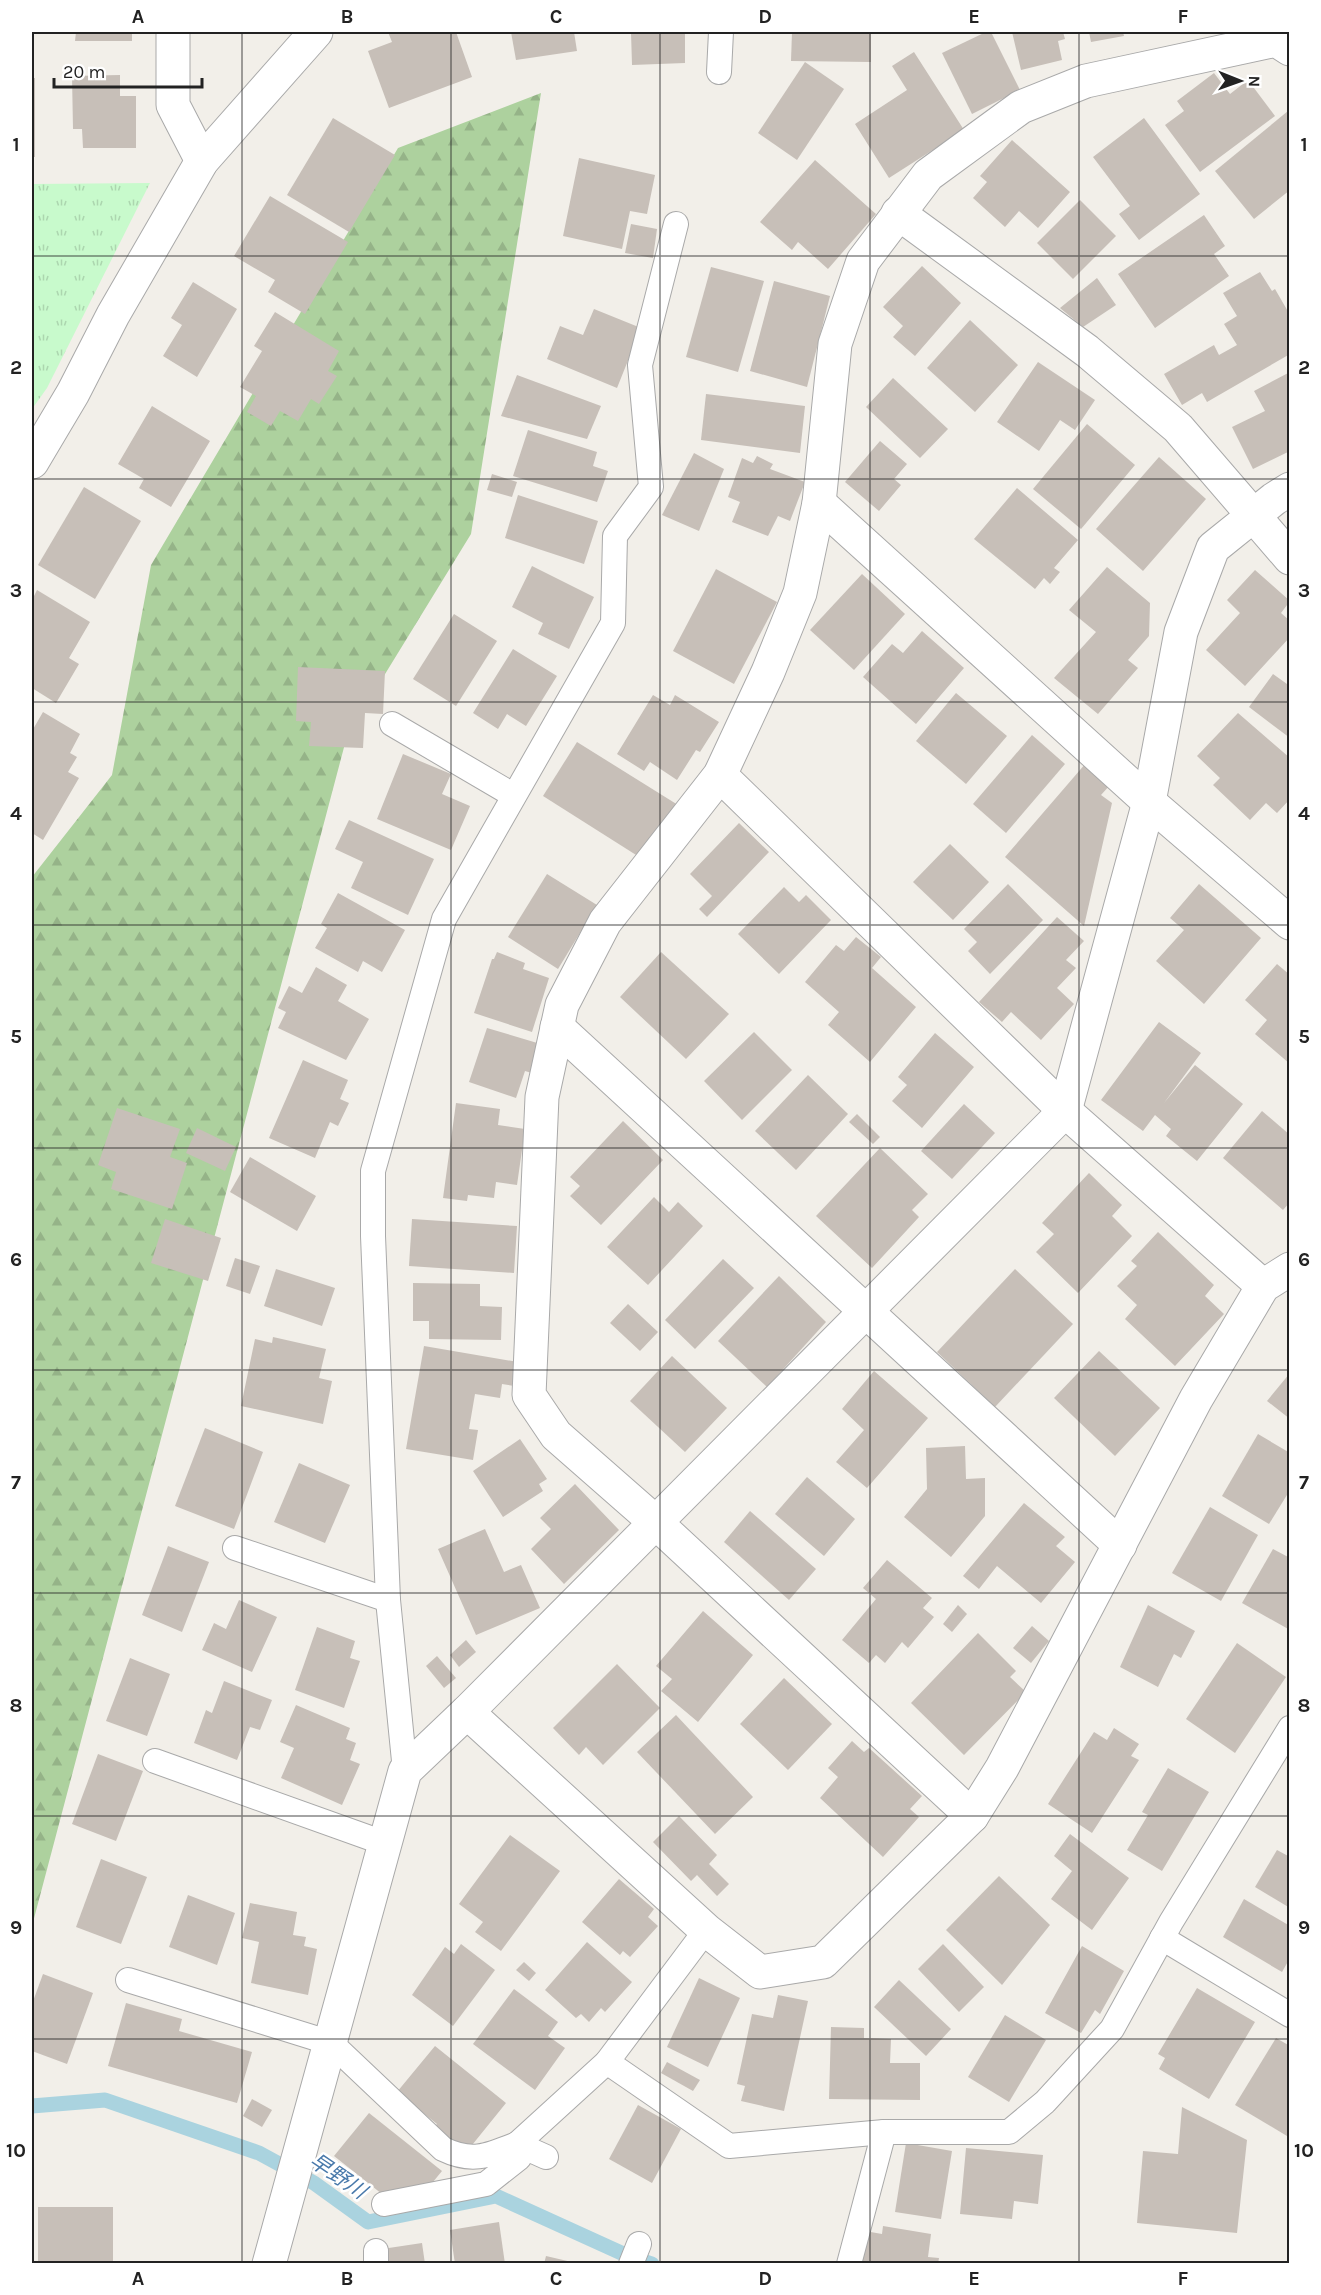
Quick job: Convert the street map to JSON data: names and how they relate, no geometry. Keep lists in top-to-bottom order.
{
  "water": ["早野川"],
  "scale_bar": "20 m",
  "north": "right",
  "grid": {
    "columns": [
      "A",
      "B",
      "C",
      "D",
      "E",
      "F"
    ],
    "rows": [
      "1",
      "2",
      "3",
      "4",
      "5",
      "6",
      "7",
      "8",
      "9",
      "10"
    ]
  }
}
